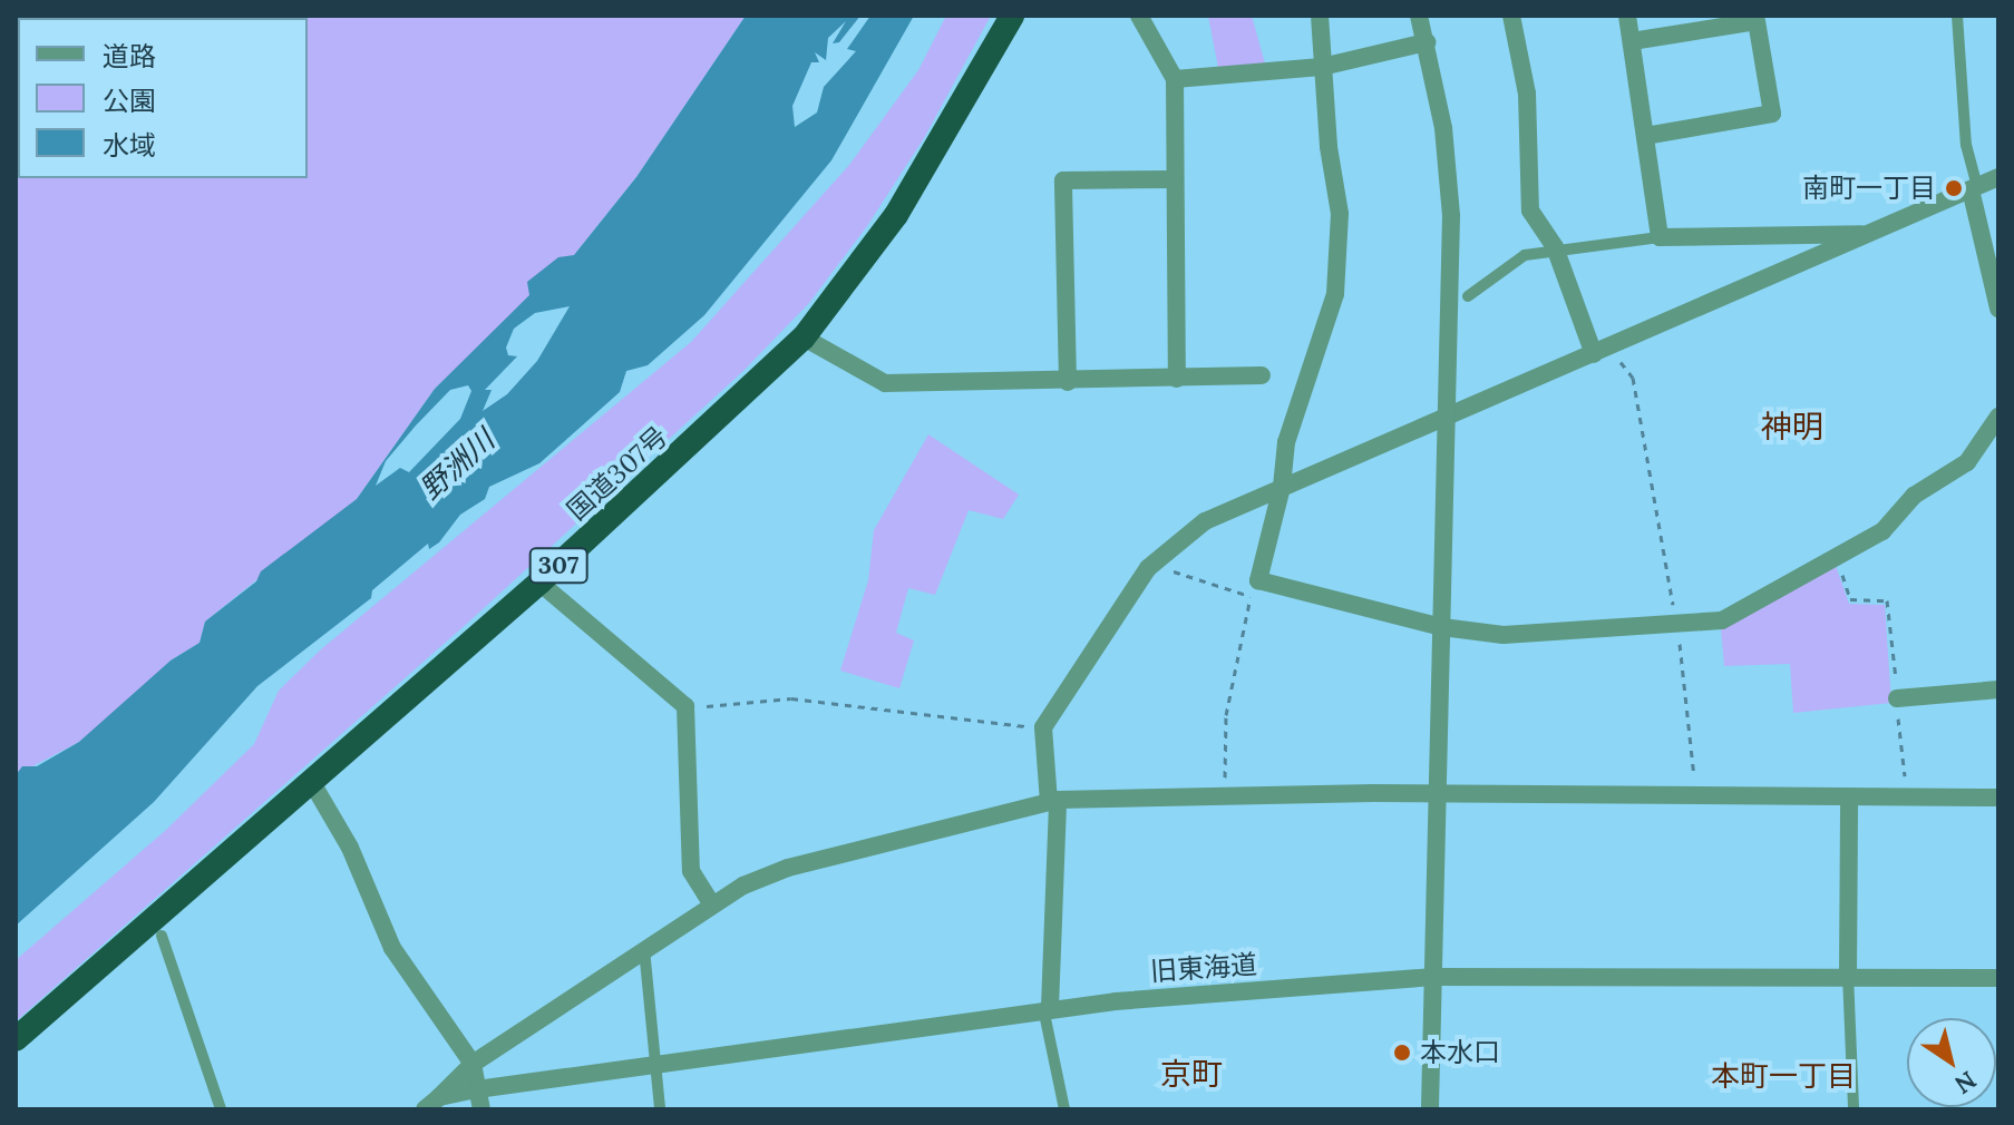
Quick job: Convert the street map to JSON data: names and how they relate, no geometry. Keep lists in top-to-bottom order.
{
  "streets": {
    "highway": ["国道307号", "307"],
    "street": ["旧東海道"]
  },
  "districts": ["神明", "京町", "本町一丁目"],
  "water": ["野洲川"],
  "places": ["南町一丁目", "本水口"],
  "legend": ["道路", "公園", "水域"],
  "north": "bottom right"
}
